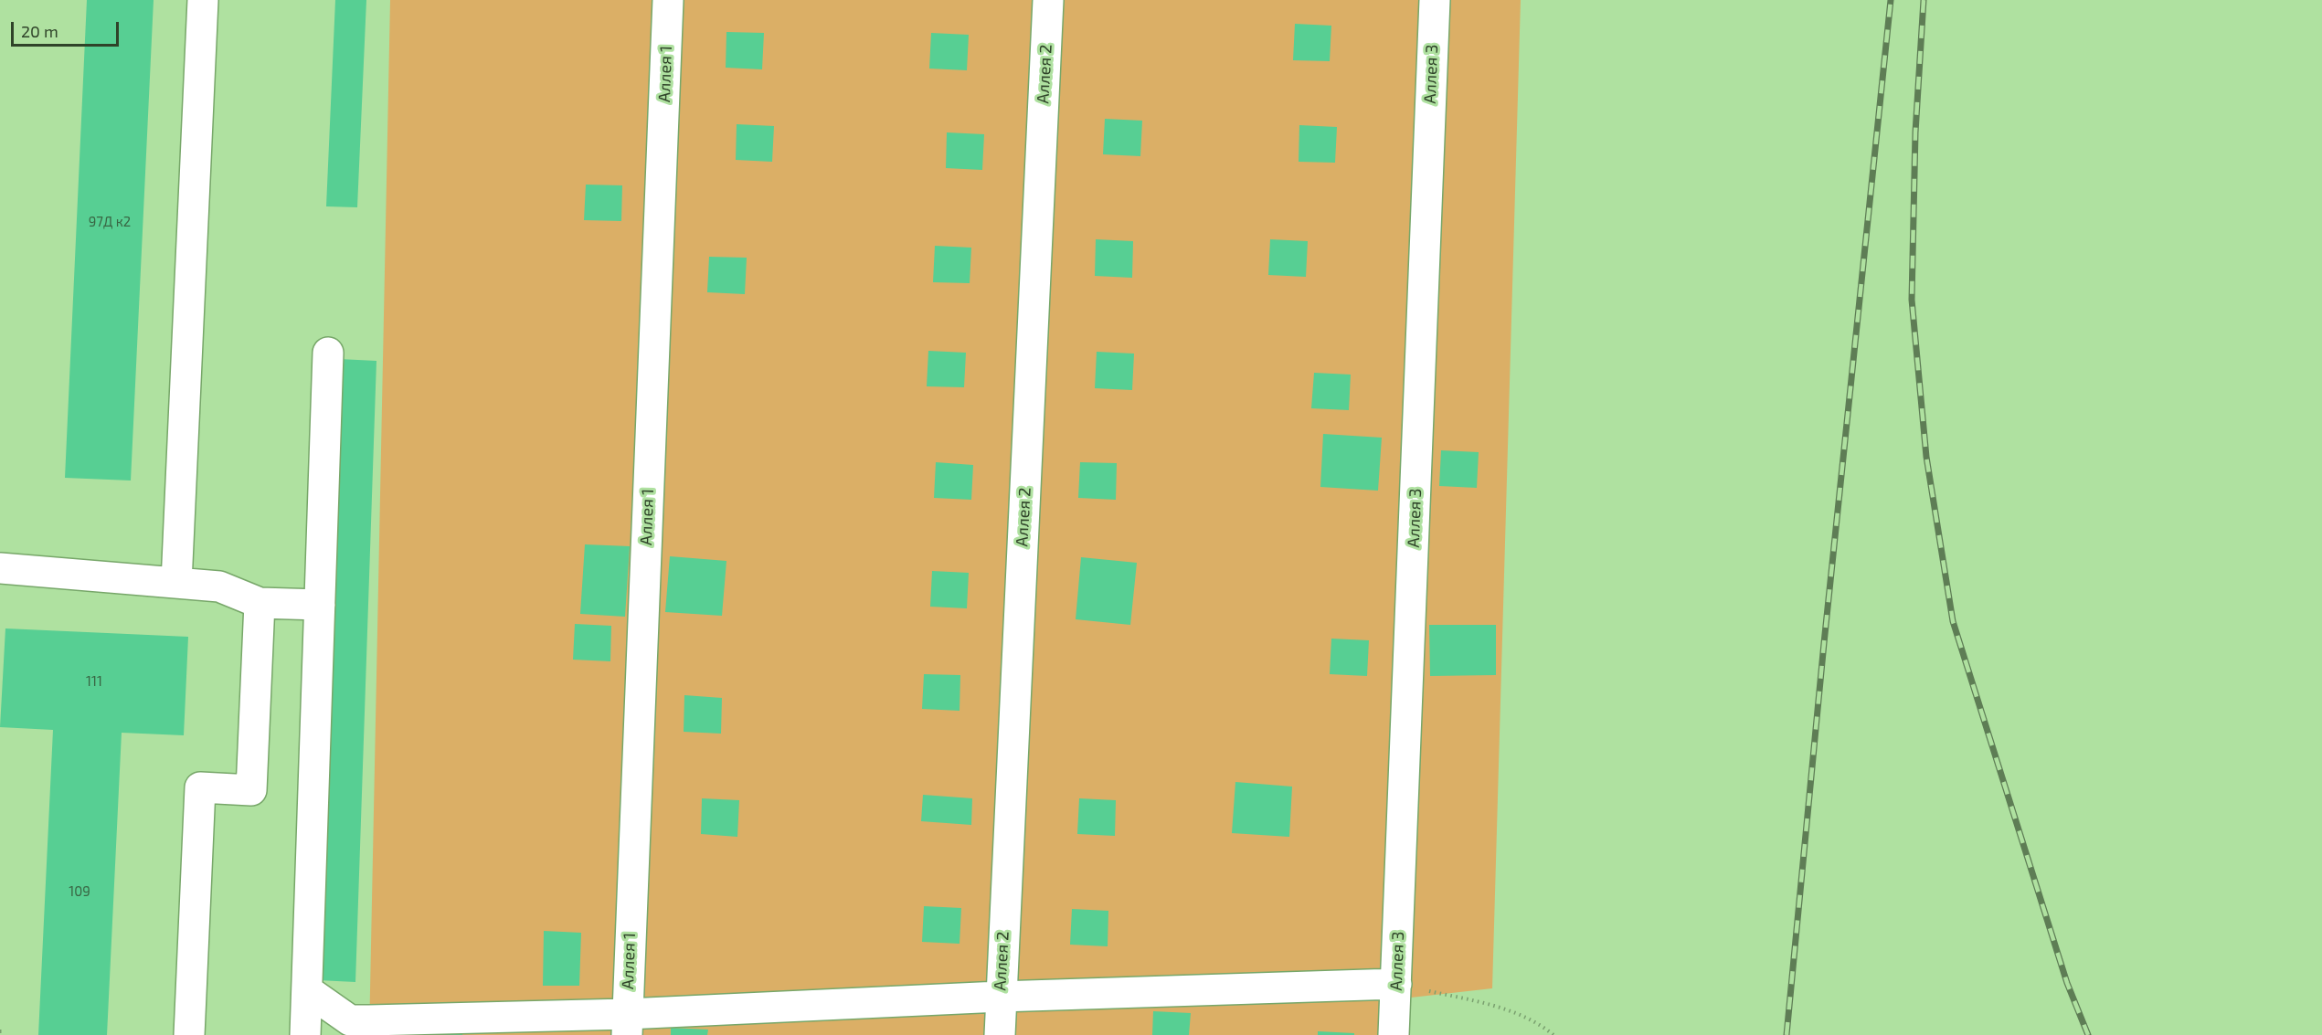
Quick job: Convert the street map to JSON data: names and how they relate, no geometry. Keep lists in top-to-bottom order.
{
  "streets": {
    "lane": ["Аллея 1", "Аллея 2", "Аллея 3"]
  },
  "house_numbers": ["97Д к2", "111", "109"],
  "scale_bar": "20 m"
}
